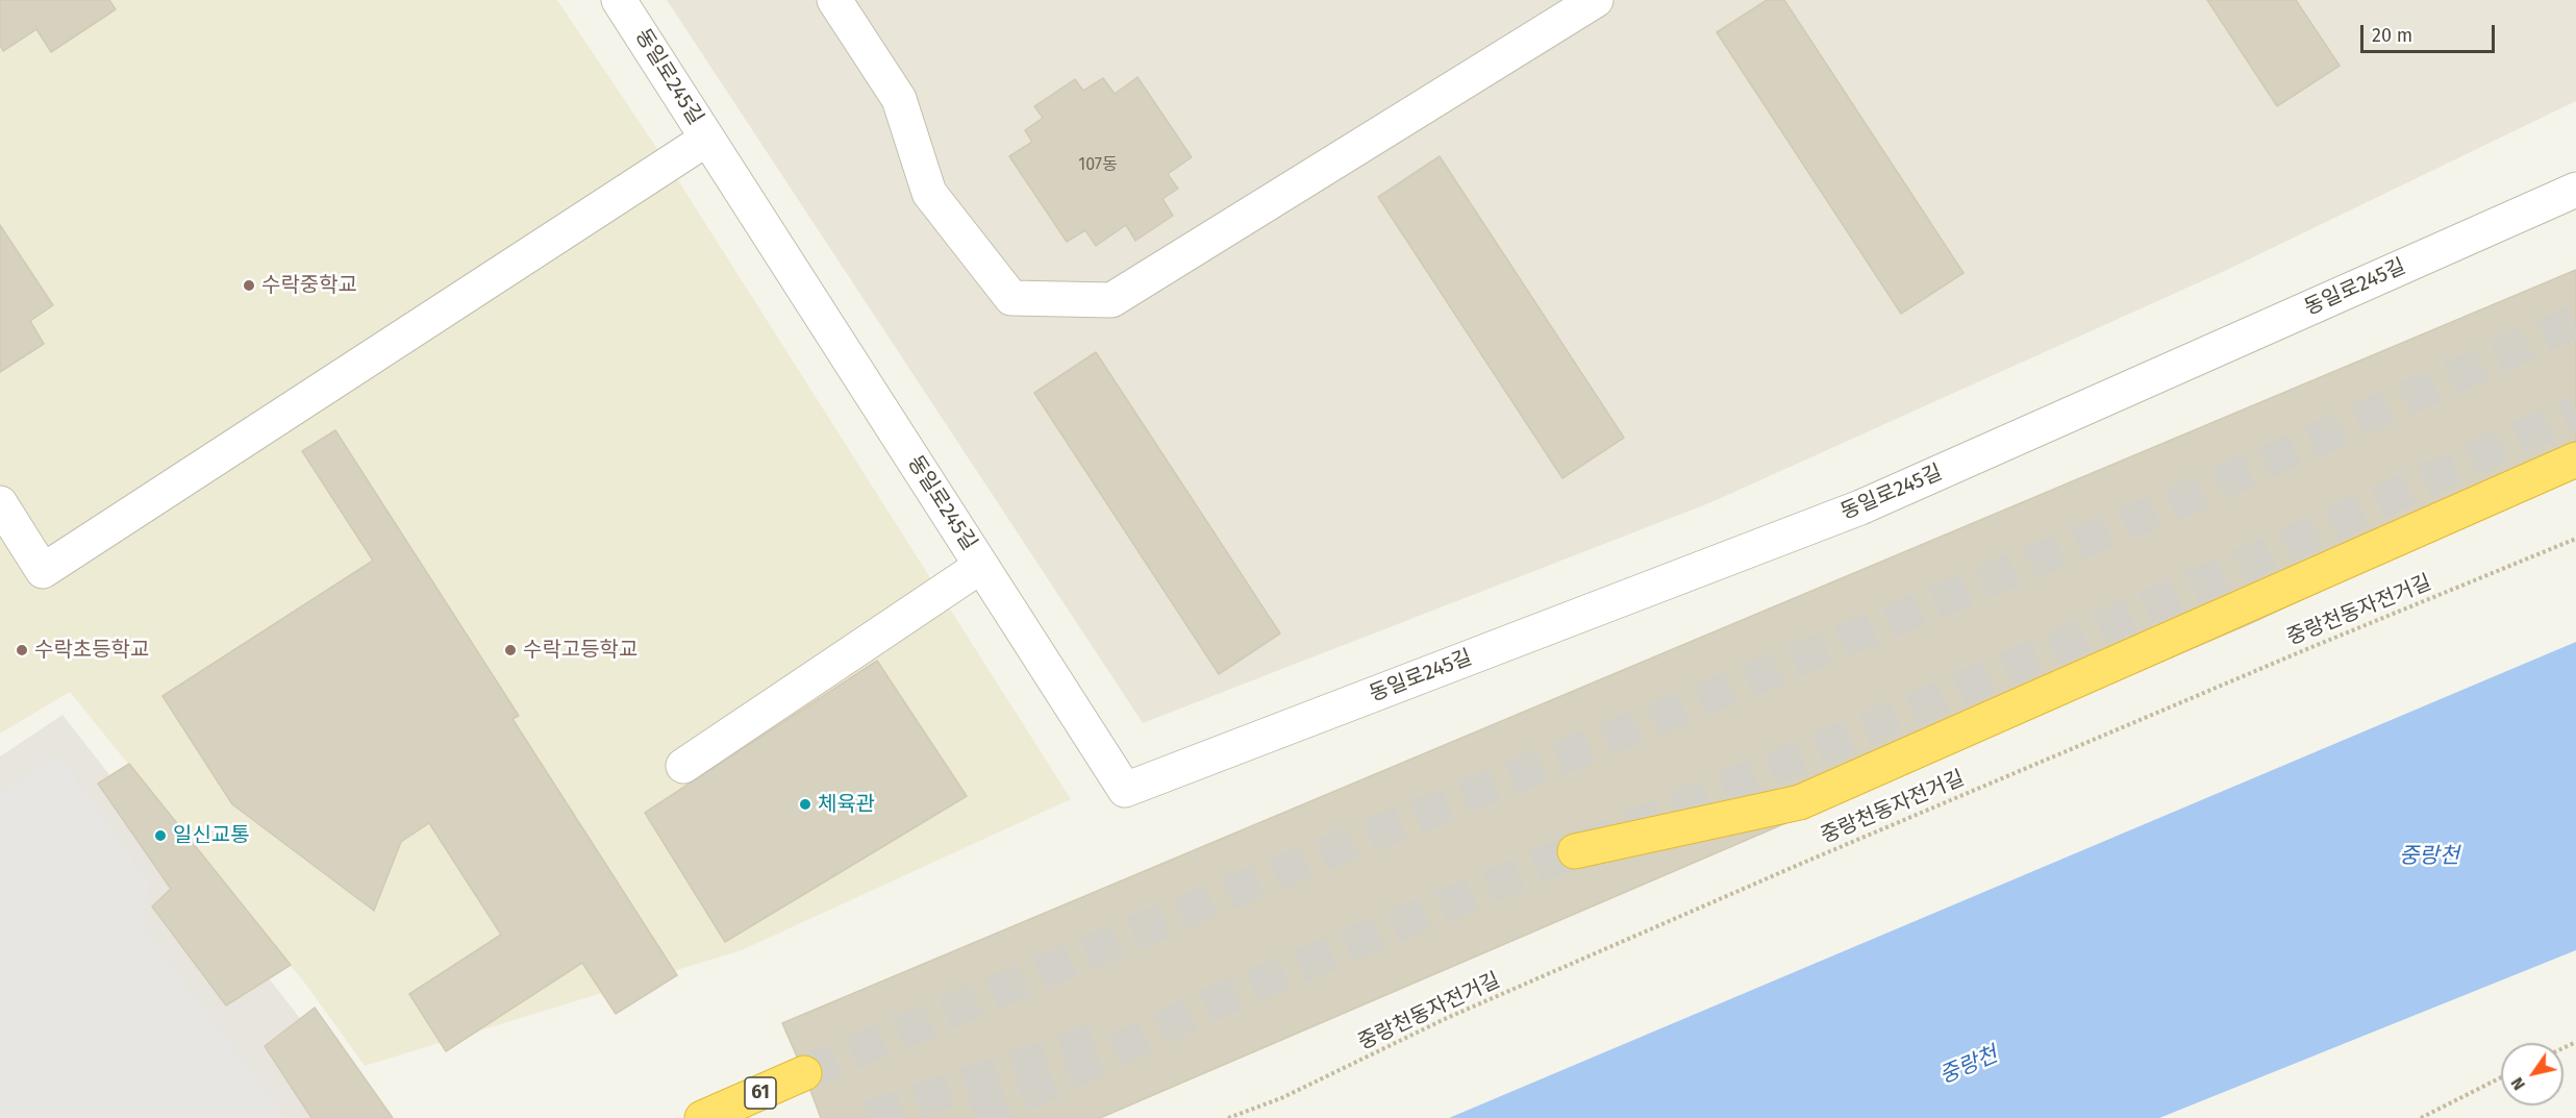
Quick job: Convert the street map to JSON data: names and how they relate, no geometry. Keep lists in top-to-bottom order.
{
  "streets": {
    "highway": ["61"],
    "street": ["동일로245길"],
    "path": ["중랑천동자전거길"]
  },
  "water": ["중랑천"],
  "places": [
    "수락중학교",
    "수락초등학교",
    "수락고등학교",
    "체육관",
    "일신교통"
  ],
  "house_numbers": ["107동"],
  "scale_bar": "20 m",
  "north": "bottom left"
}
